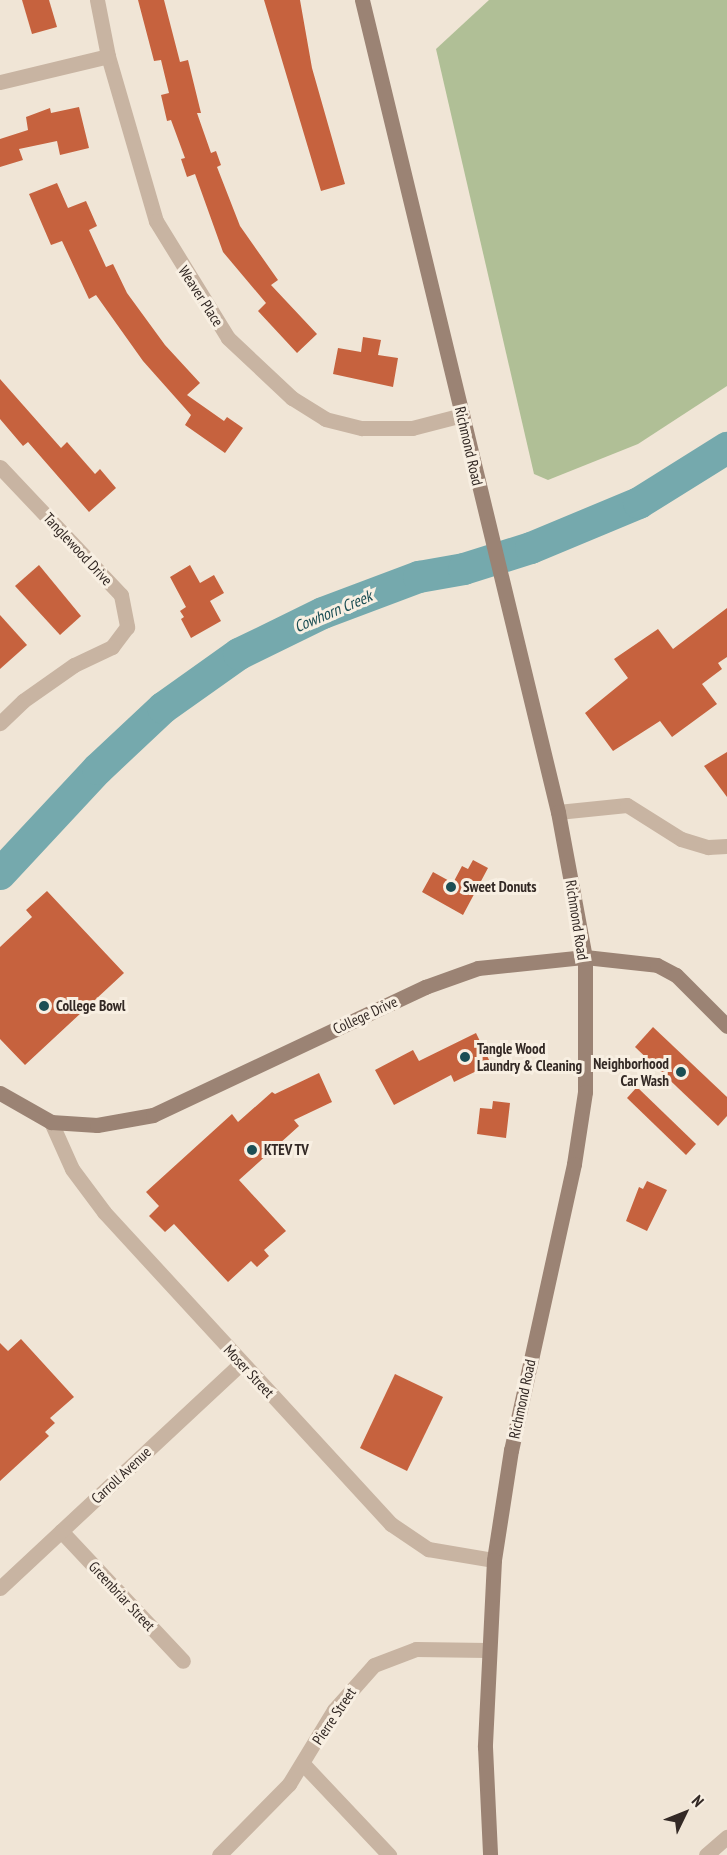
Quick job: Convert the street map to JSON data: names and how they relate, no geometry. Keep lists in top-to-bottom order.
{
  "streets": {
    "main road": ["Richmond Road", "College Drive"],
    "street": [
      "Weaver Place",
      "Tanglewood Drive",
      "Moser Street",
      "Carroll Avenue",
      "Greenbriar Street",
      "Pierre Street"
    ]
  },
  "crossings": [
    ["Weaver Place", "Richmond Road"],
    ["Richmond Road", "College Drive"],
    ["Richmond Road", "Moser Street"],
    ["Richmond Road", "Pierre Street"],
    ["College Drive", "Moser Street"],
    ["Moser Street", "Carroll Avenue"],
    ["Carroll Avenue", "Greenbriar Street"]
  ],
  "water": ["Cowhorn Creek"],
  "places": [
    "Sweet Donuts",
    "College Bowl",
    "Tangle Wood Laundry & Cleaning",
    "Neighborhood Car Wash",
    "KTEV TV"
  ],
  "north": "top right"
}
